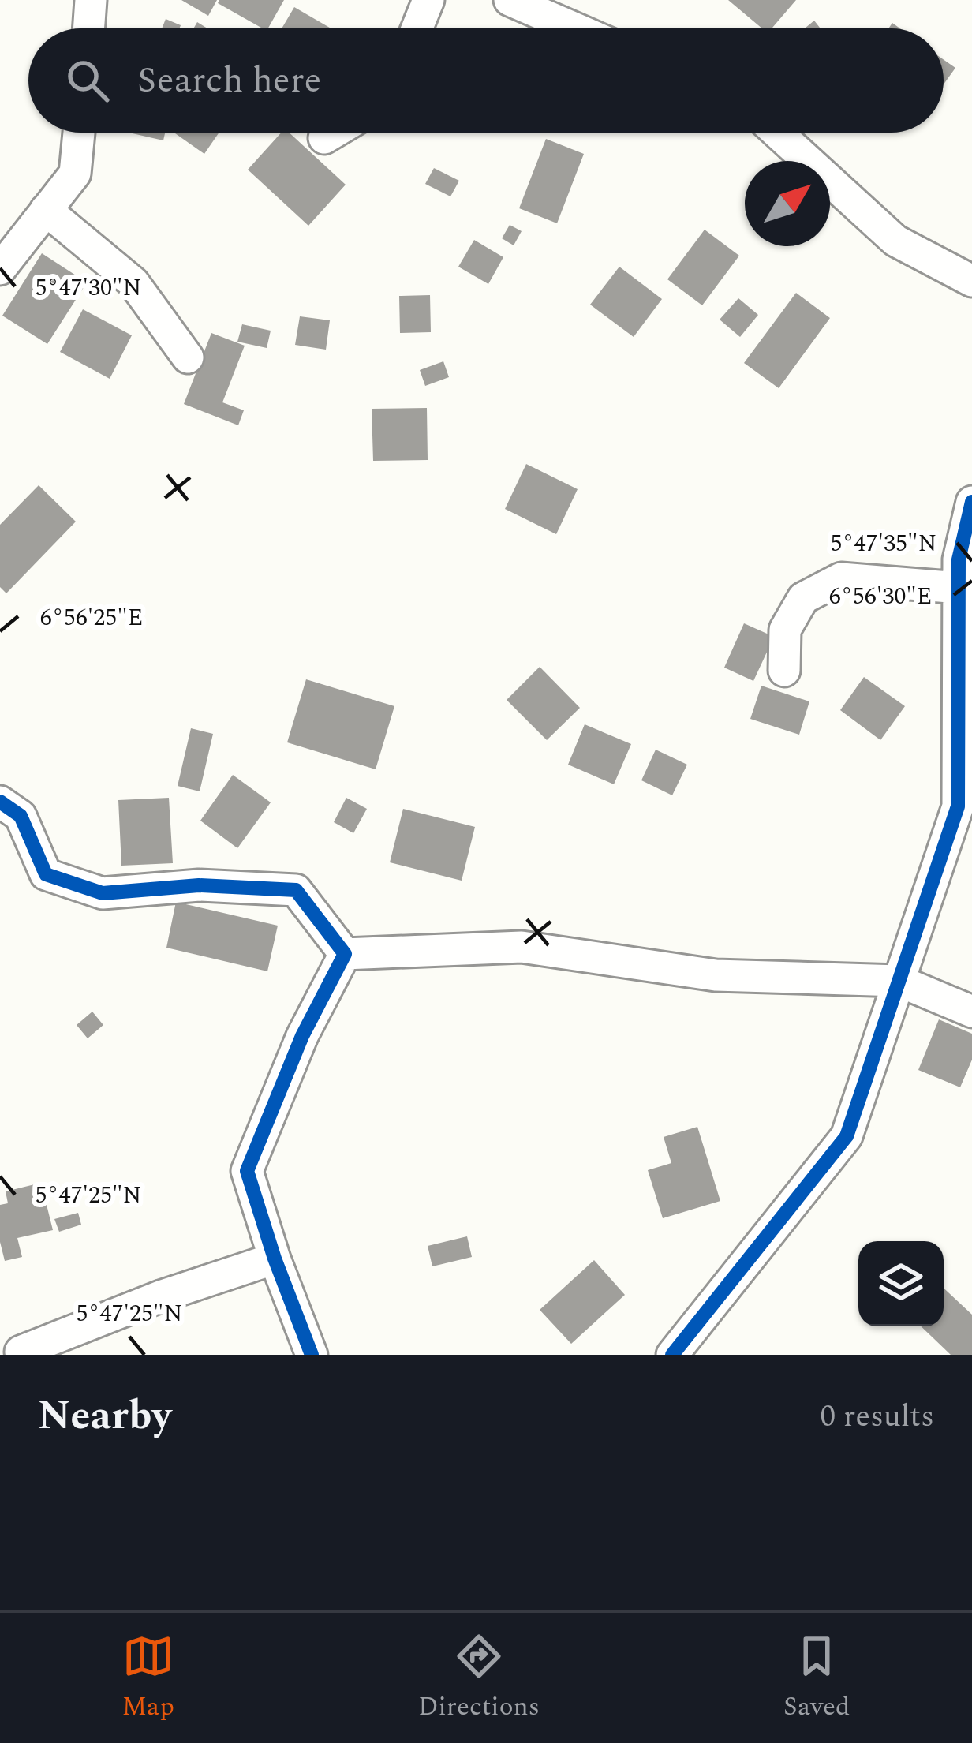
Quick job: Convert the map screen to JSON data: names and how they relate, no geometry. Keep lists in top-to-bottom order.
{
  "north": "top right",
  "page": {
    "search": "Search here",
    "heading": ["Nearby", "0 results"],
    "nav": ["Map", "Directions", "Saved"]
  },
  "coordinates": [
    "5°47'30\"N",
    "5°47'35\"N",
    "6°56'30\"E",
    "6°56'25\"E",
    "5°47'25\"N"
  ]
}
